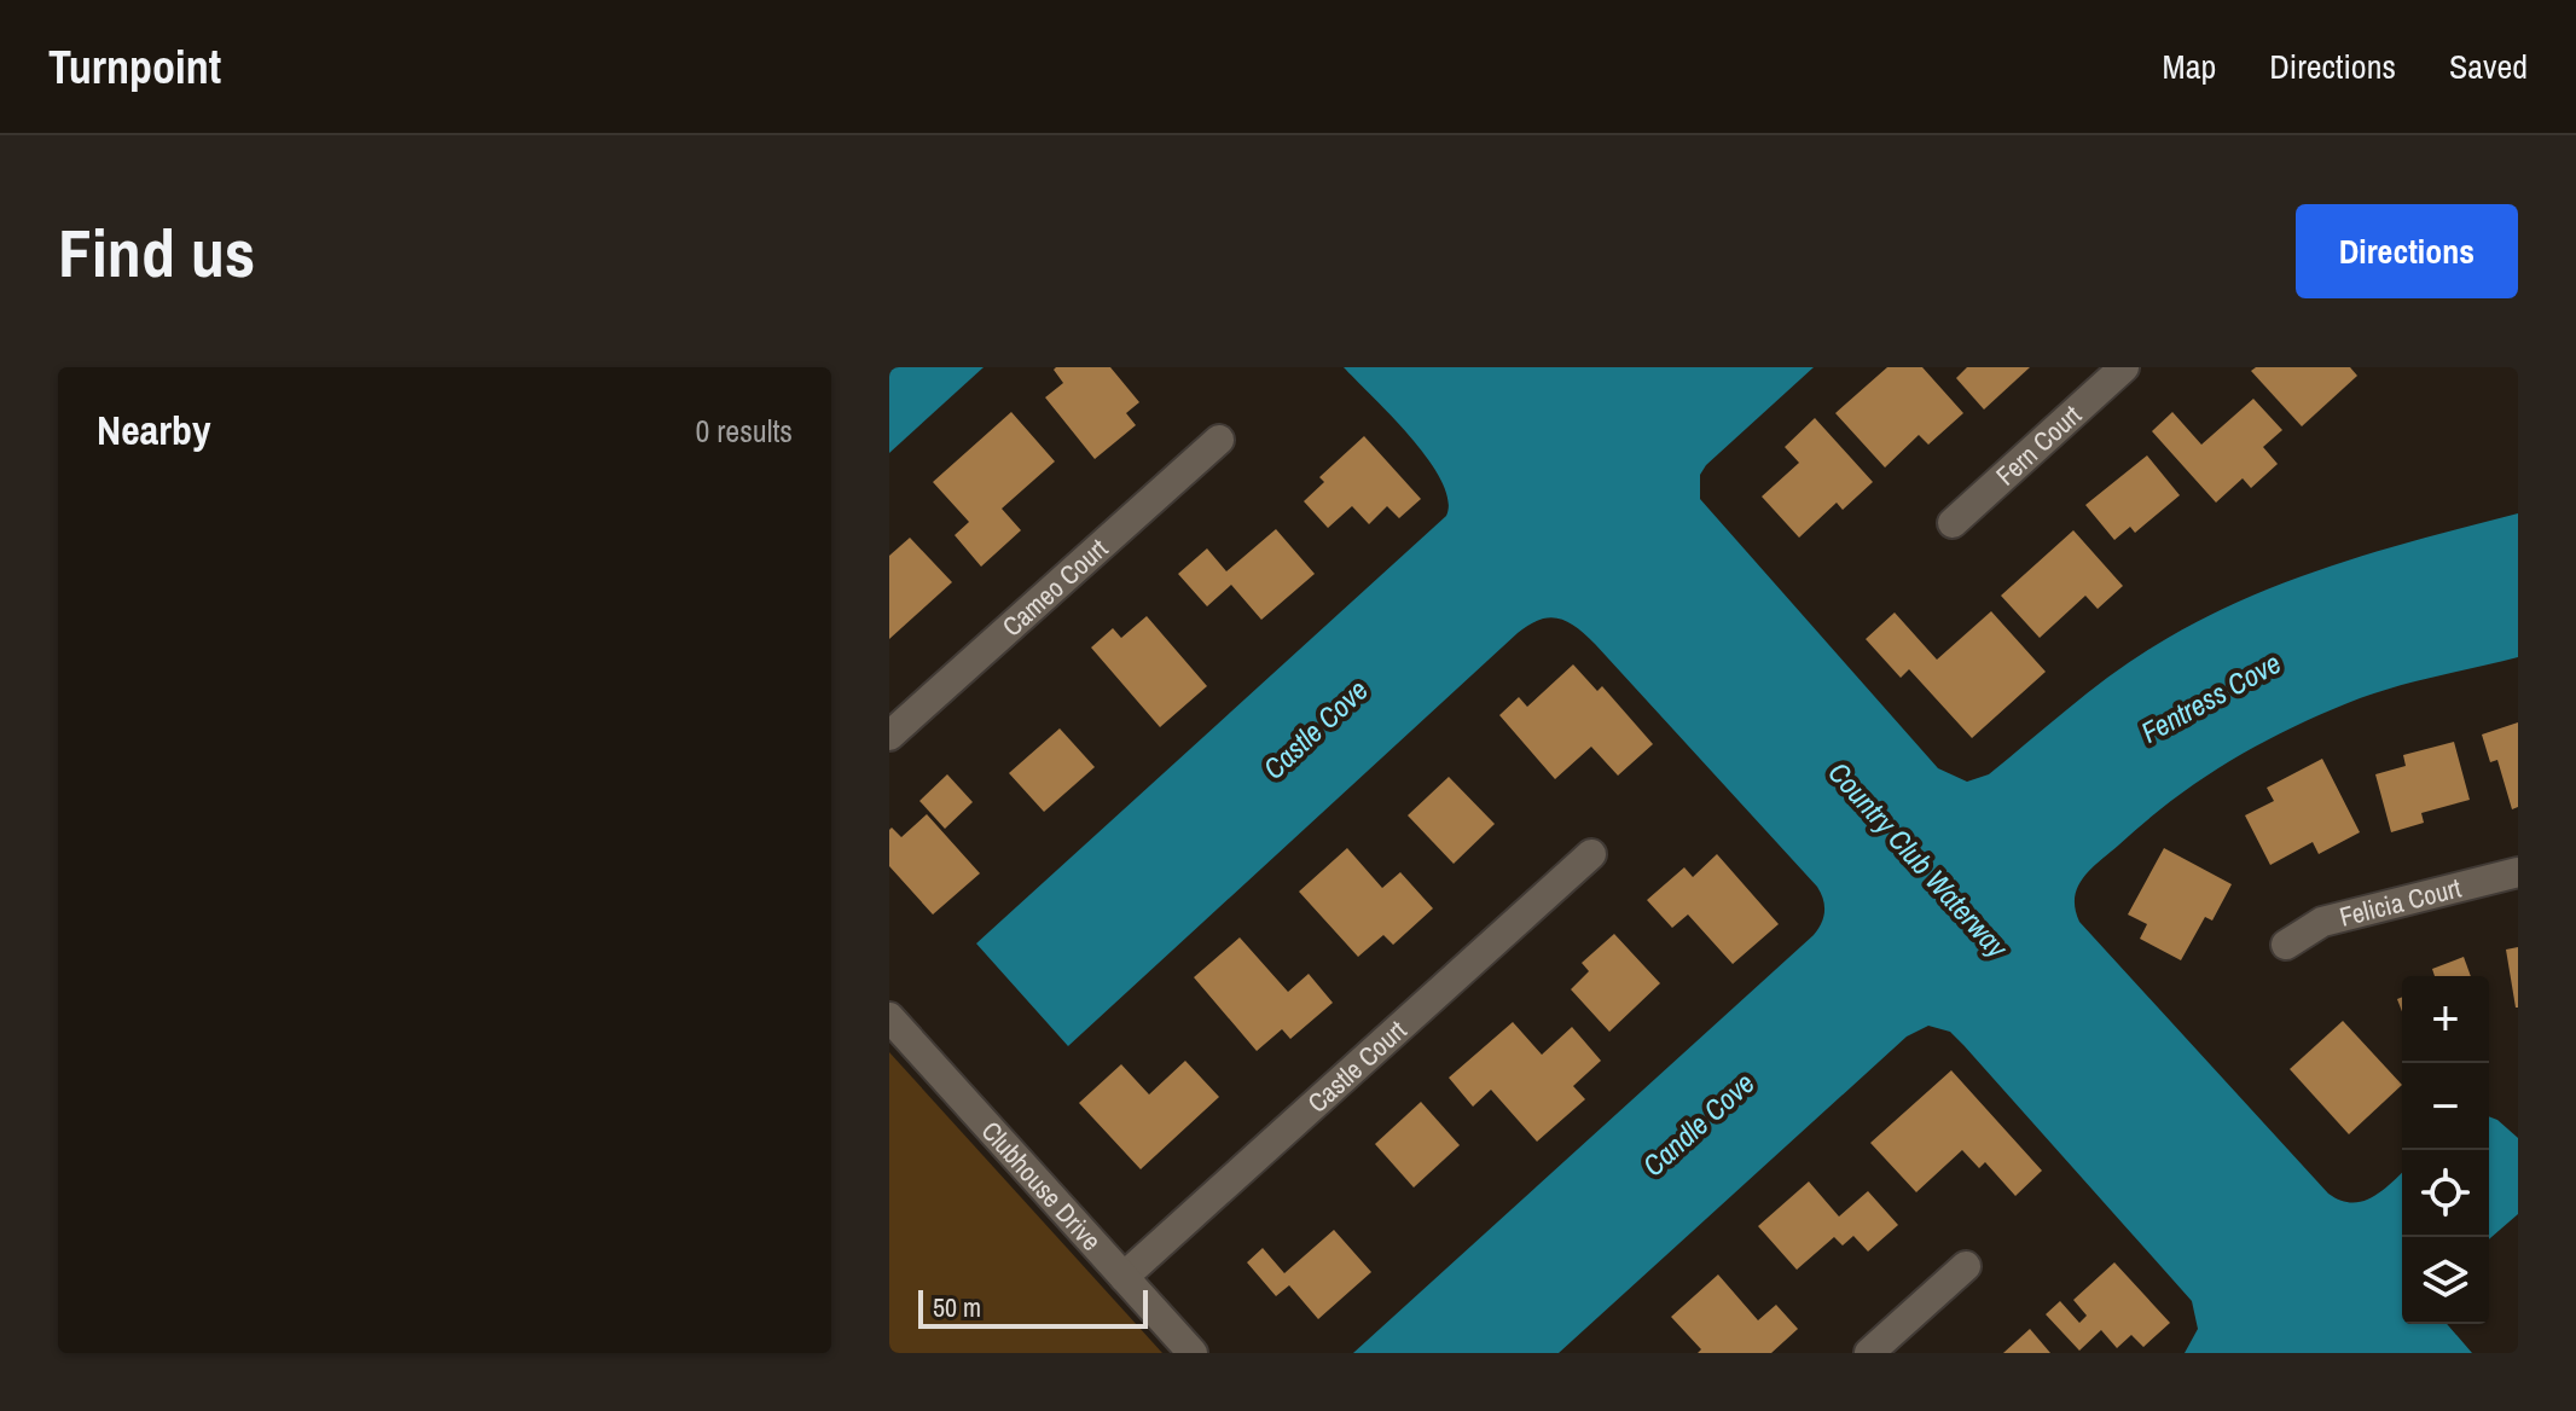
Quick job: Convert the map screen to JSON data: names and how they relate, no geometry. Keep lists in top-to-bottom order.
{
  "streets": {
    "street": [
      "Fern Court",
      "Cameo Court",
      "Felicia Court",
      "Castle Court",
      "Clubhouse Drive"
    ]
  },
  "crossings": [
    ["Castle Court", "Clubhouse Drive"]
  ],
  "water": [
    "Fentress Cove",
    "Castle Cove",
    "Country Club Waterway",
    "Candle Cove"
  ],
  "scale_bar": "50 m",
  "page": {
    "header": "Turnpoint",
    "nav": ["Map", "Directions", "Saved"],
    "buttons": "Directions",
    "title": "Find us",
    "heading": ["Nearby", "0 results"],
    "map_buttons": ["+", "−"],
    "scale": "50 m"
  }
}
